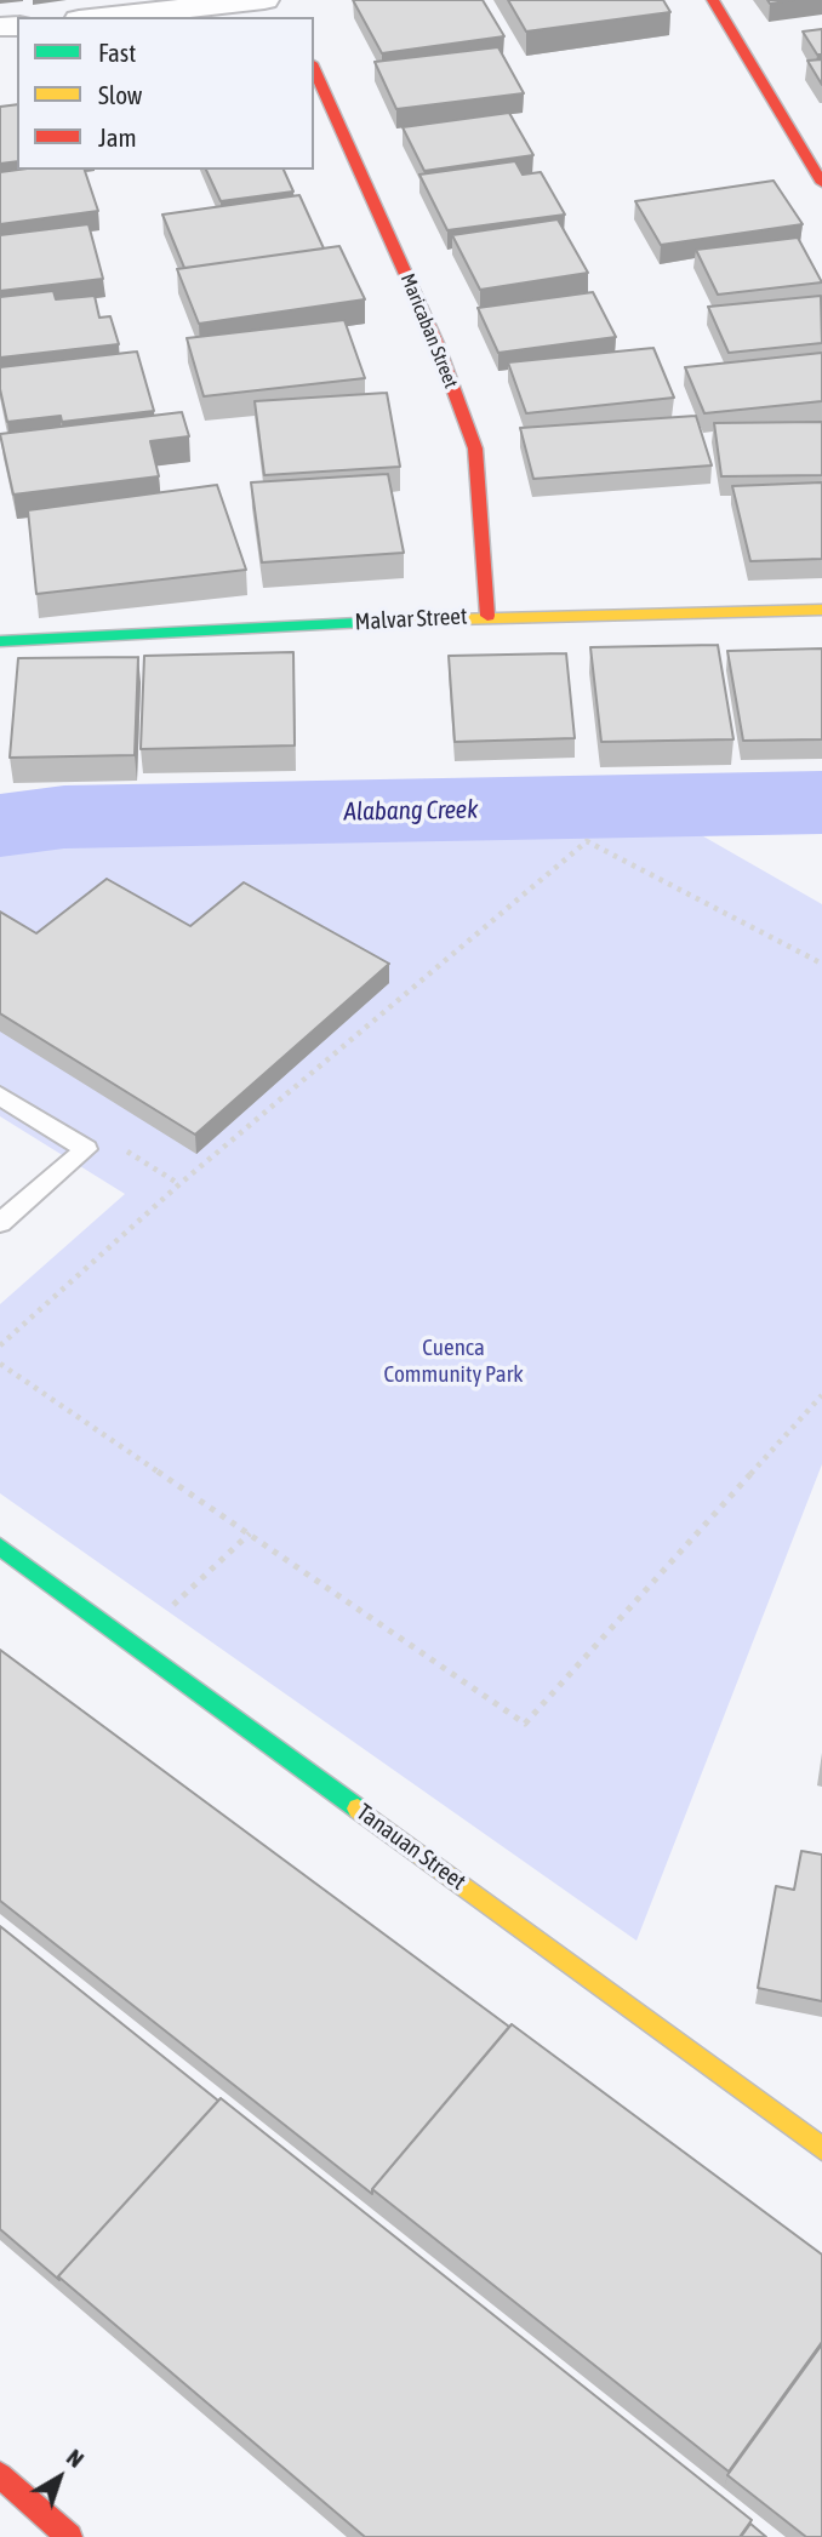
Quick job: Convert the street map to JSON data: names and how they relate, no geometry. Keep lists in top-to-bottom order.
{
  "streets": {
    "street": ["Maricaban Street", "Malvar Street", "Tanauan Street"]
  },
  "crossings": [
    ["Maricaban Street", "Malvar Street"]
  ],
  "water": ["Alabang Creek"],
  "parks": ["Cuenca Community Park"],
  "legend": ["Fast", "Slow", "Jam"],
  "north": "top right"
}
